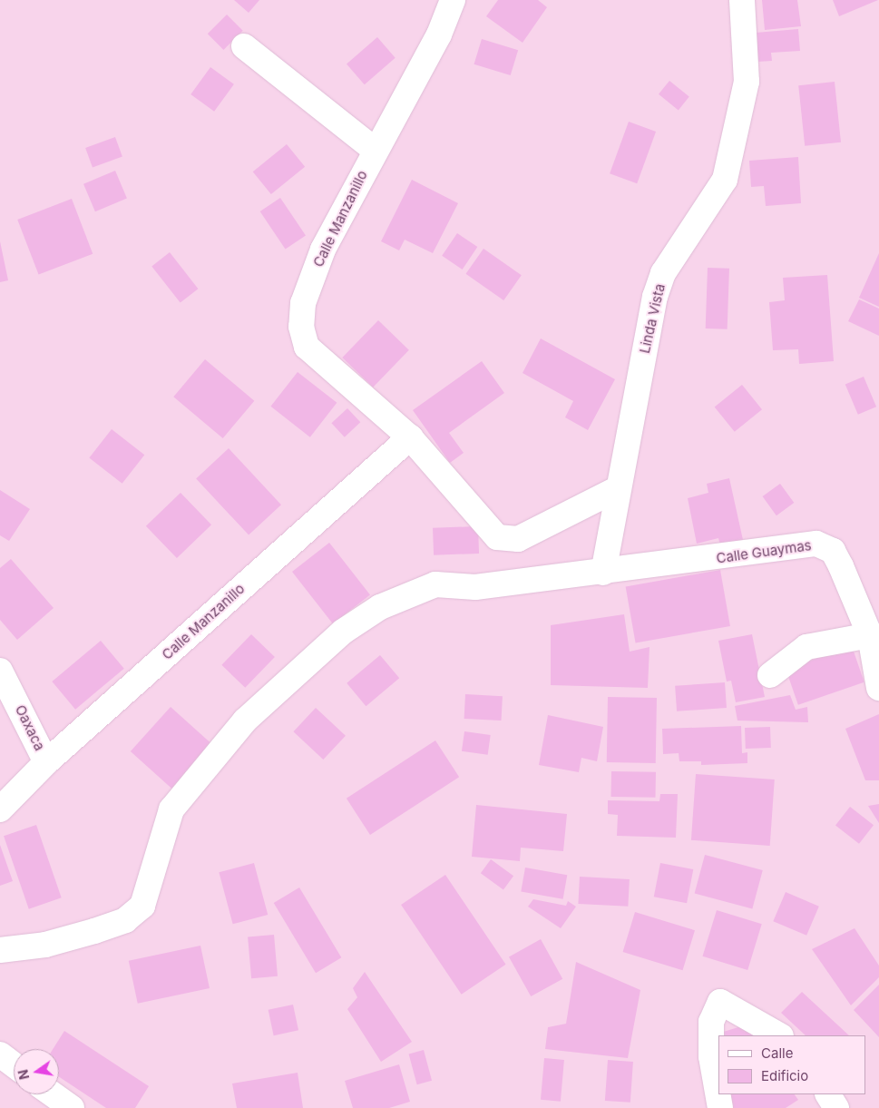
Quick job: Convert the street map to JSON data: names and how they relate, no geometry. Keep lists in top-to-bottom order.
{
  "streets": {
    "street": [
      "Calle Manzanillo",
      "Linda Vista",
      "Calle Guaymas",
      "Oaxaca"
    ]
  },
  "crossings": [
    ["Calle Manzanillo", "Linda Vista"],
    ["Calle Manzanillo", "Oaxaca"],
    ["Linda Vista", "Calle Guaymas"]
  ],
  "legend": ["Calle", "Edificio"],
  "north": "left"
}
